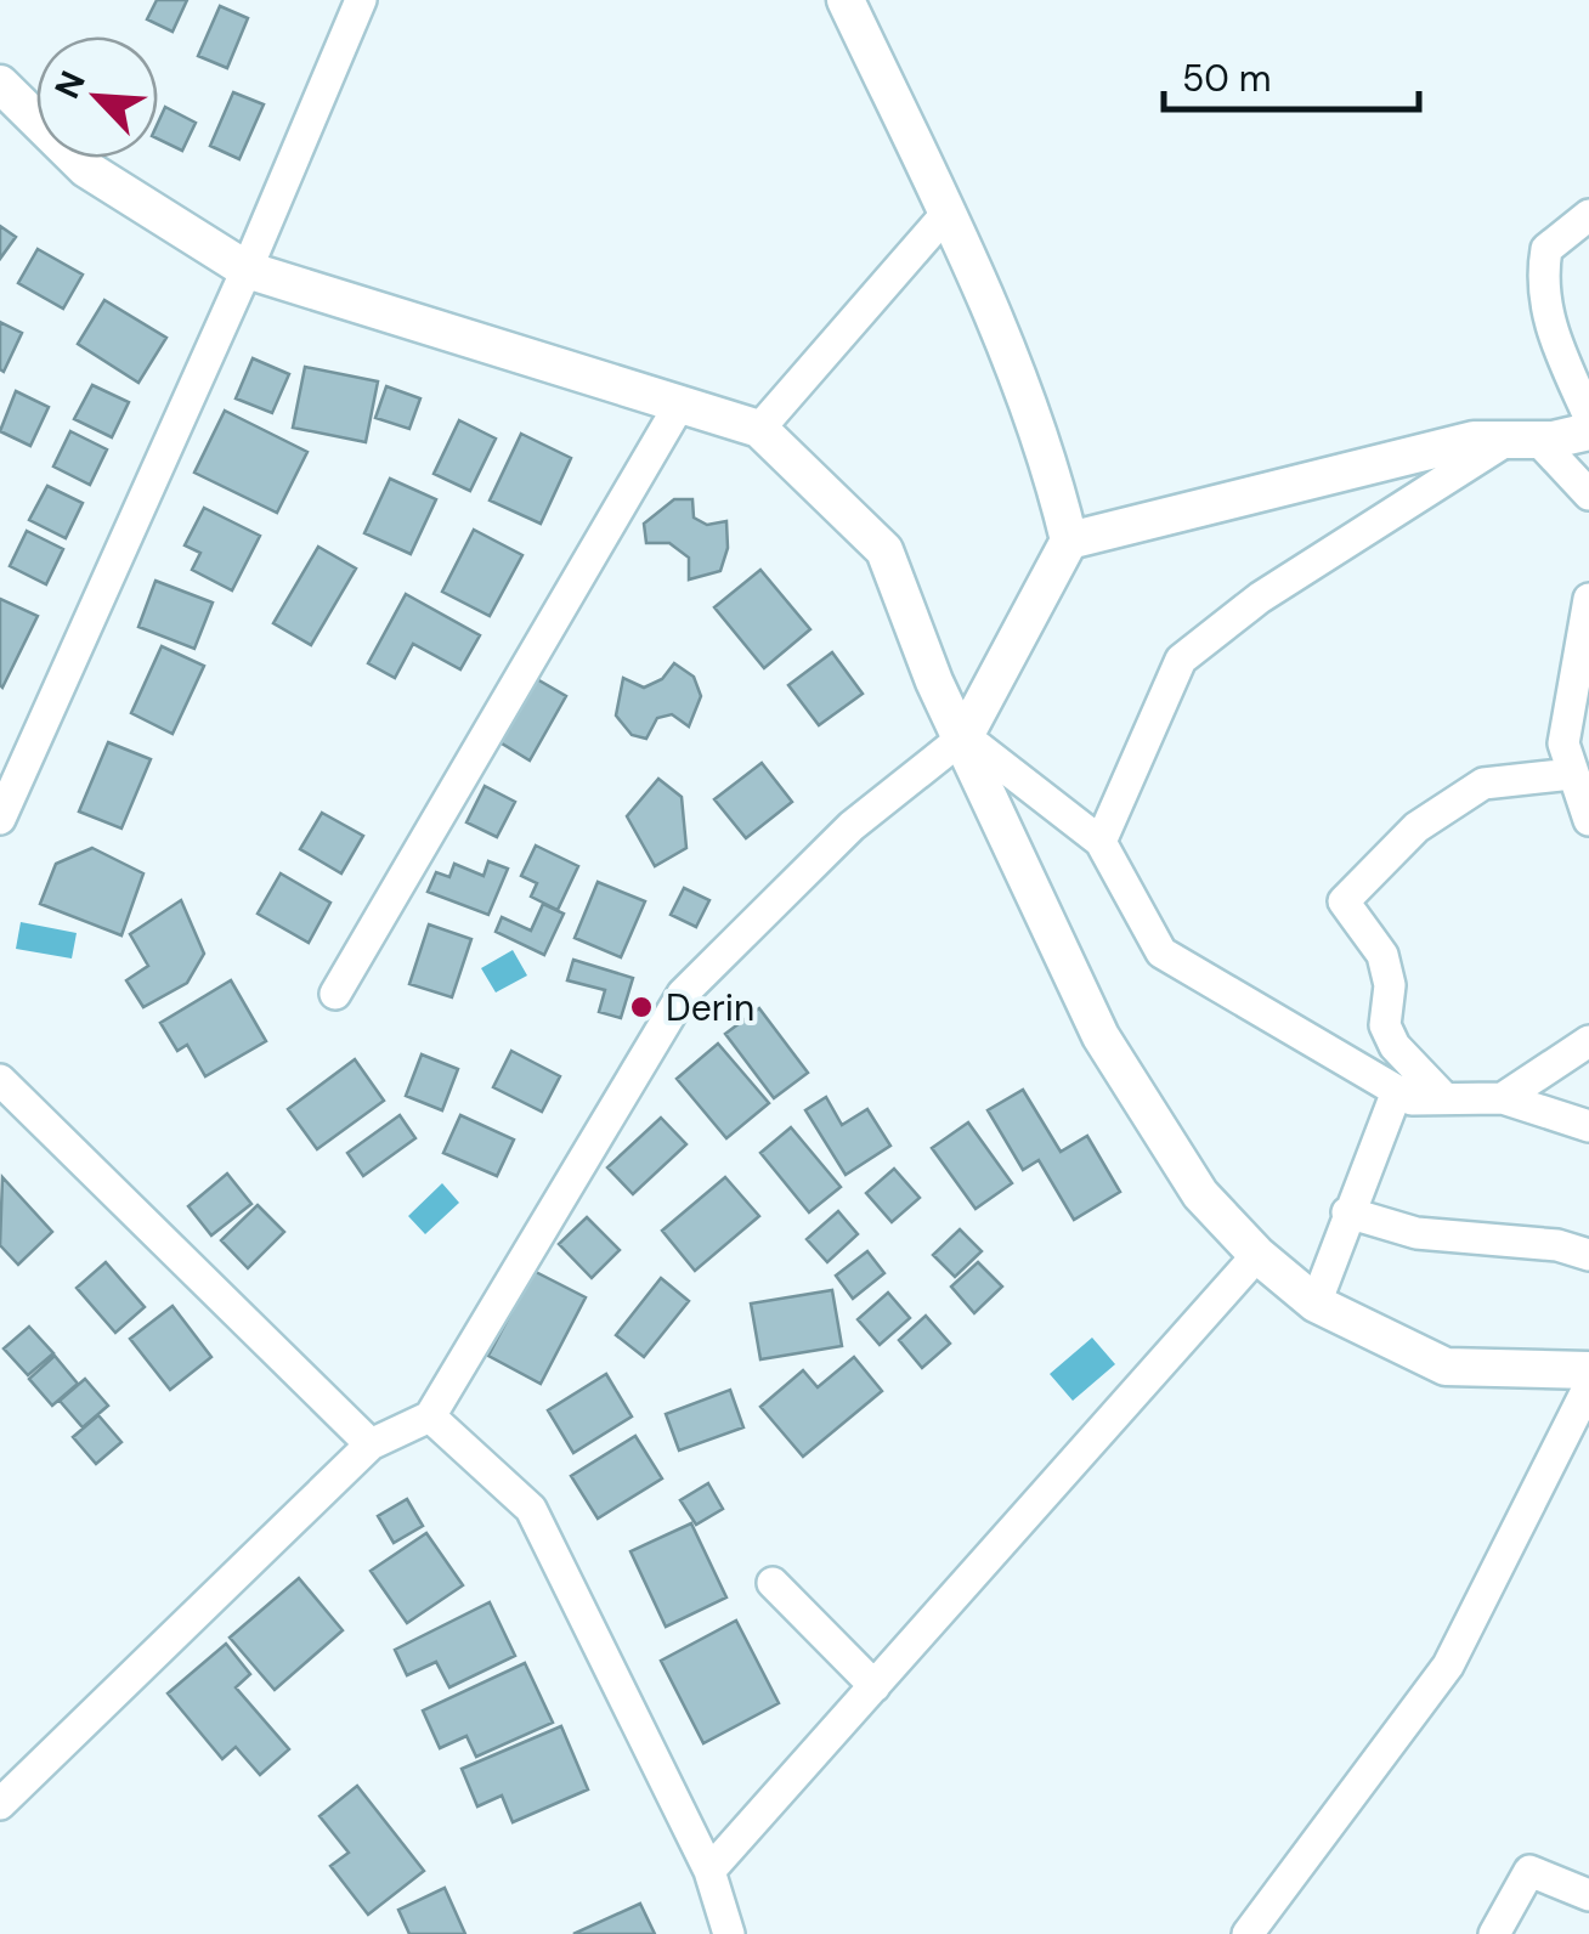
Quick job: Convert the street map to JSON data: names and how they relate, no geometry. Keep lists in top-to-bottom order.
{
  "places": ["Derin"],
  "scale_bar": "50 m",
  "north": "top left"
}
